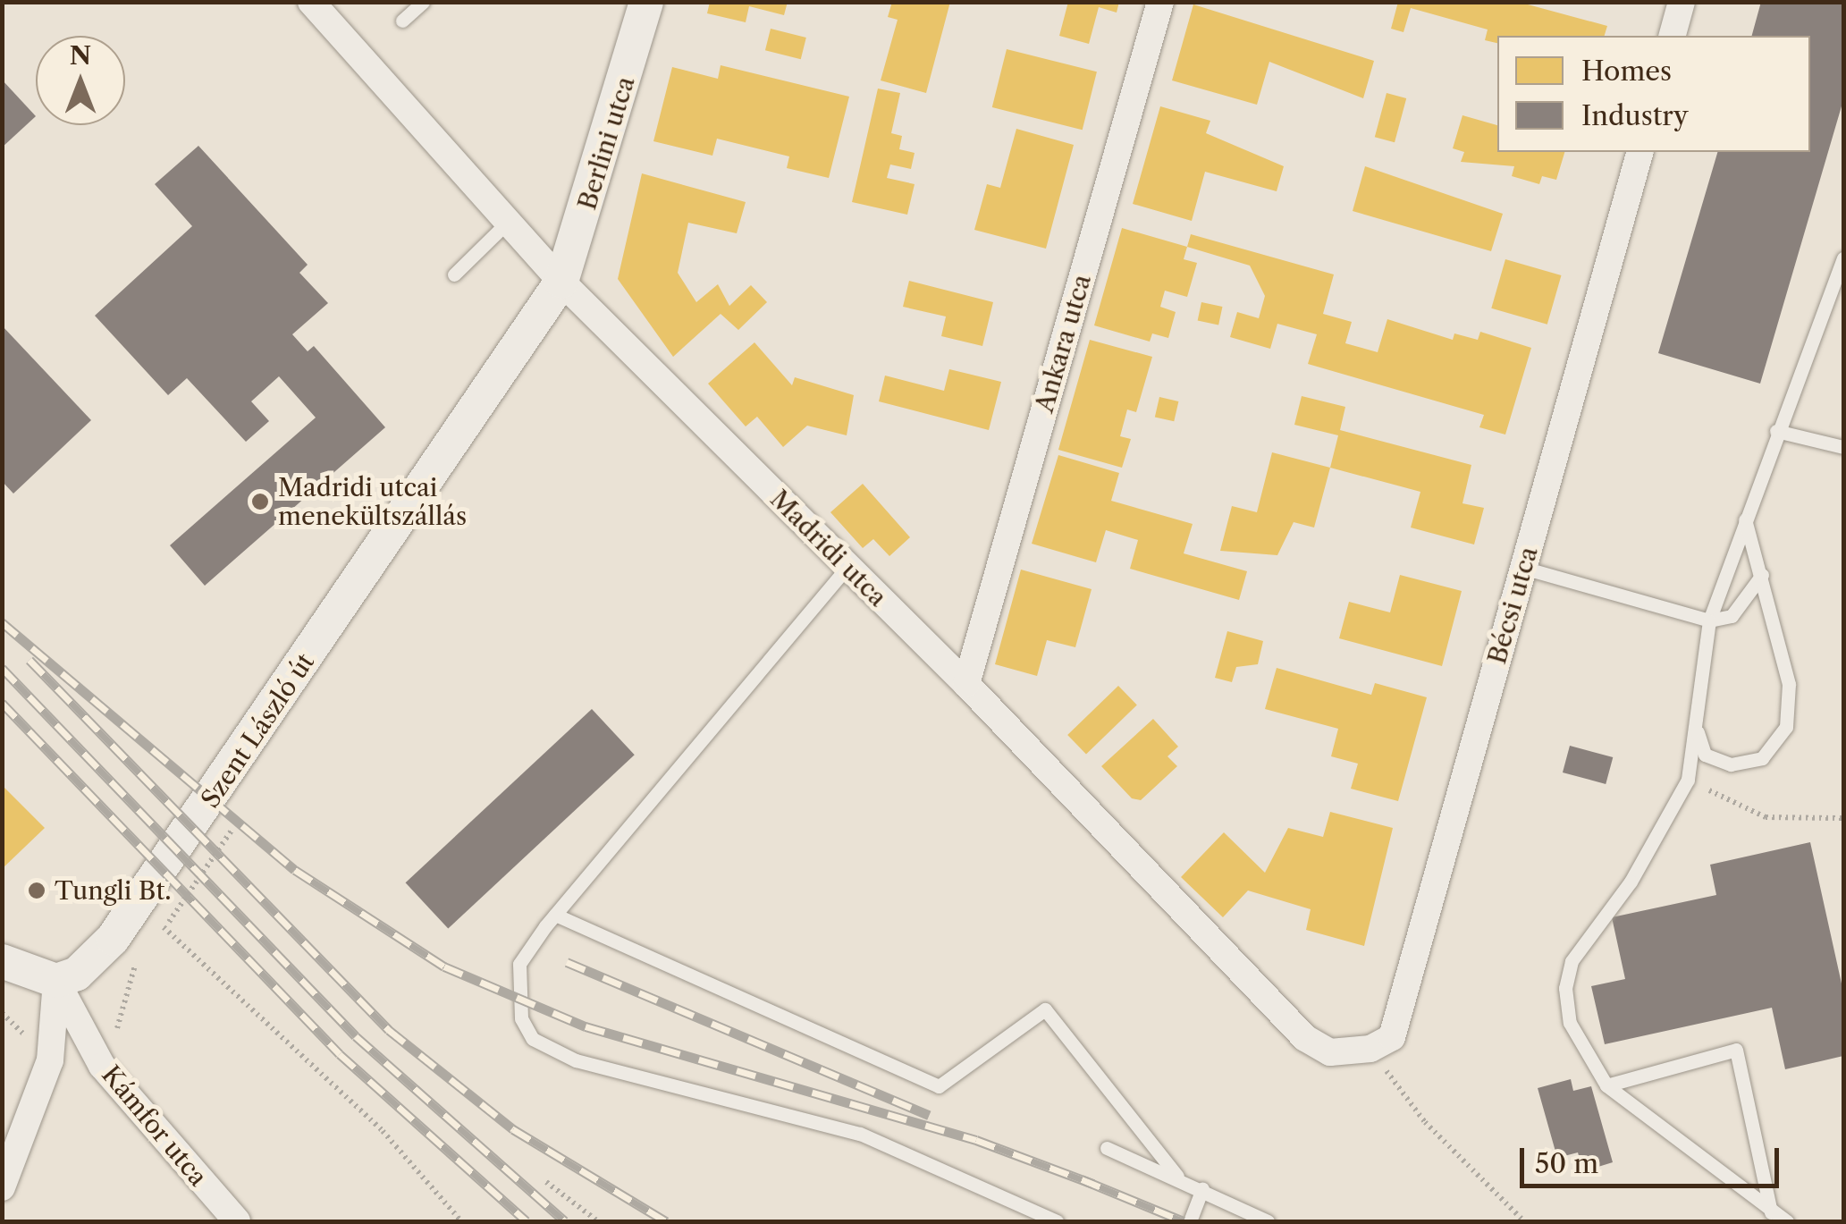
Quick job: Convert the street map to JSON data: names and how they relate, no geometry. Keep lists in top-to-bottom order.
{
  "streets": {
    "street": [
      "Berlini utca",
      "Ankara utca",
      "Madridi utca",
      "Bécsi utca",
      "Szent László út",
      "Kámfor utca"
    ]
  },
  "crossings": [
    ["Berlini utca", "Madridi utca"],
    ["Berlini utca", "Szent László út"],
    ["Ankara utca", "Madridi utca"],
    ["Madridi utca", "Bécsi utca"],
    ["Madridi utca", "Szent László út"],
    ["Szent László út", "Kámfor utca"]
  ],
  "places": ["Madridi utcai menekültszállás", "Tungli Bt."],
  "legend": ["Homes", "Industry"],
  "scale_bar": "50 m",
  "north": "top"
}
